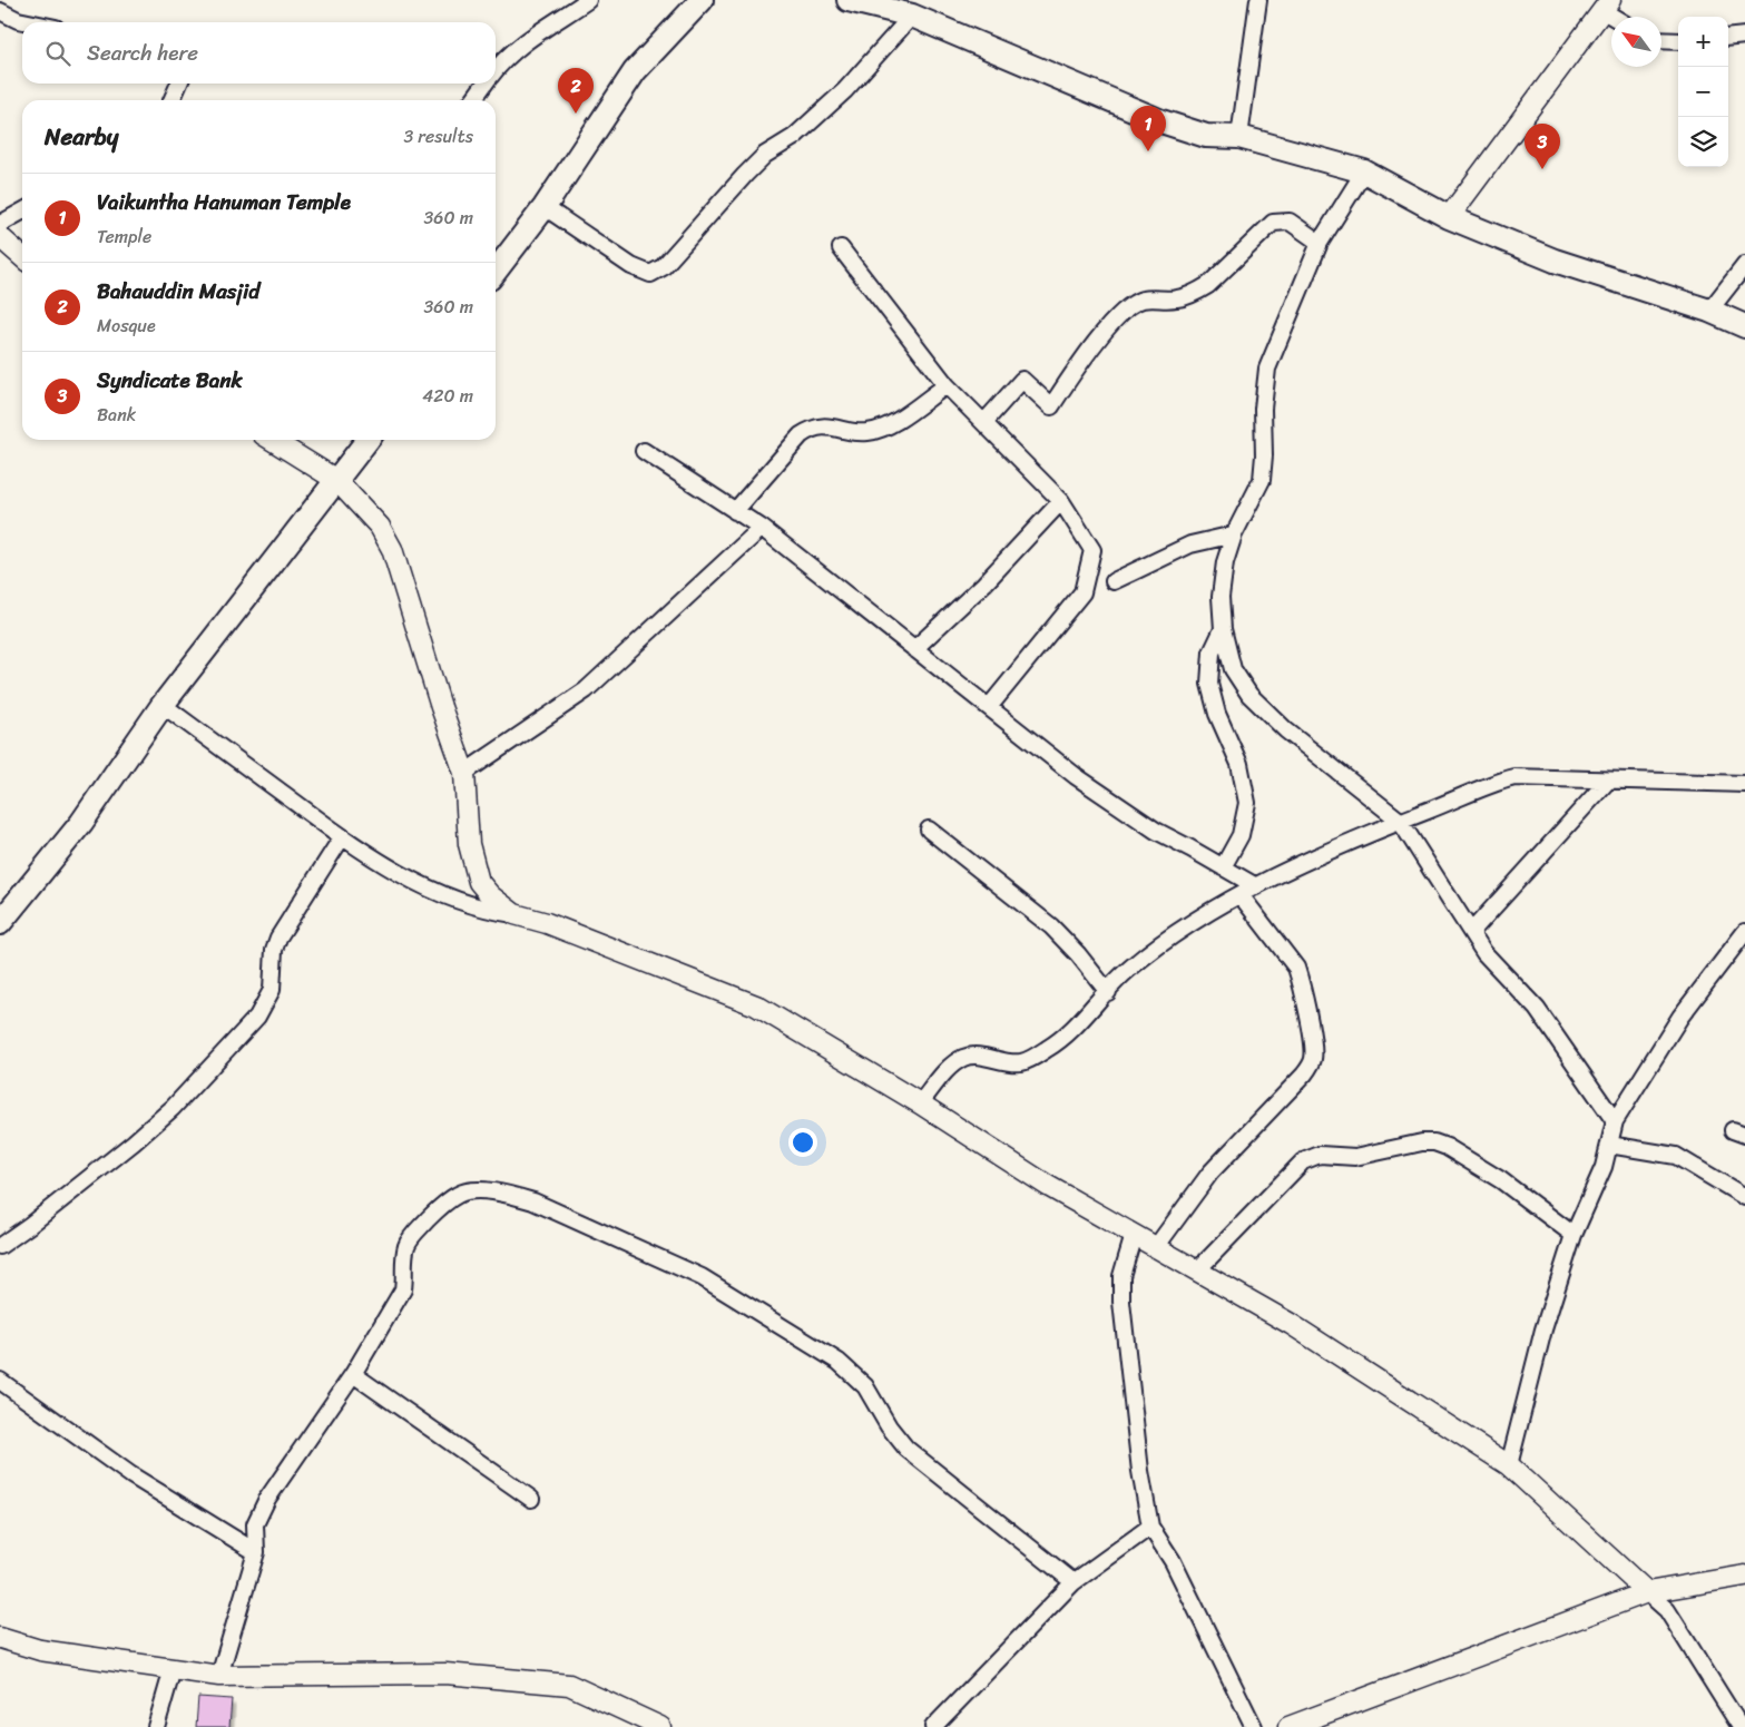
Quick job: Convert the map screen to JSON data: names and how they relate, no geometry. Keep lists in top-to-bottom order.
{
  "north": "top left",
  "page": {
    "map_buttons": ["+", "−"],
    "search": "Search here",
    "pins": ["2", "1", "3"],
    "heading": ["Nearby", "3 results"],
    "list": [
      {
        "mark": "1",
        "name": "Vaikuntha Hanuman Temple",
        "note": "Temple",
        "value": "360 m"
      },
      {
        "mark": "2",
        "name": "Bahauddin Masjid",
        "note": "Mosque",
        "value": "360 m"
      },
      {
        "mark": "3",
        "name": "Syndicate Bank",
        "note": "Bank",
        "value": "420 m"
      }
    ]
  }
}
